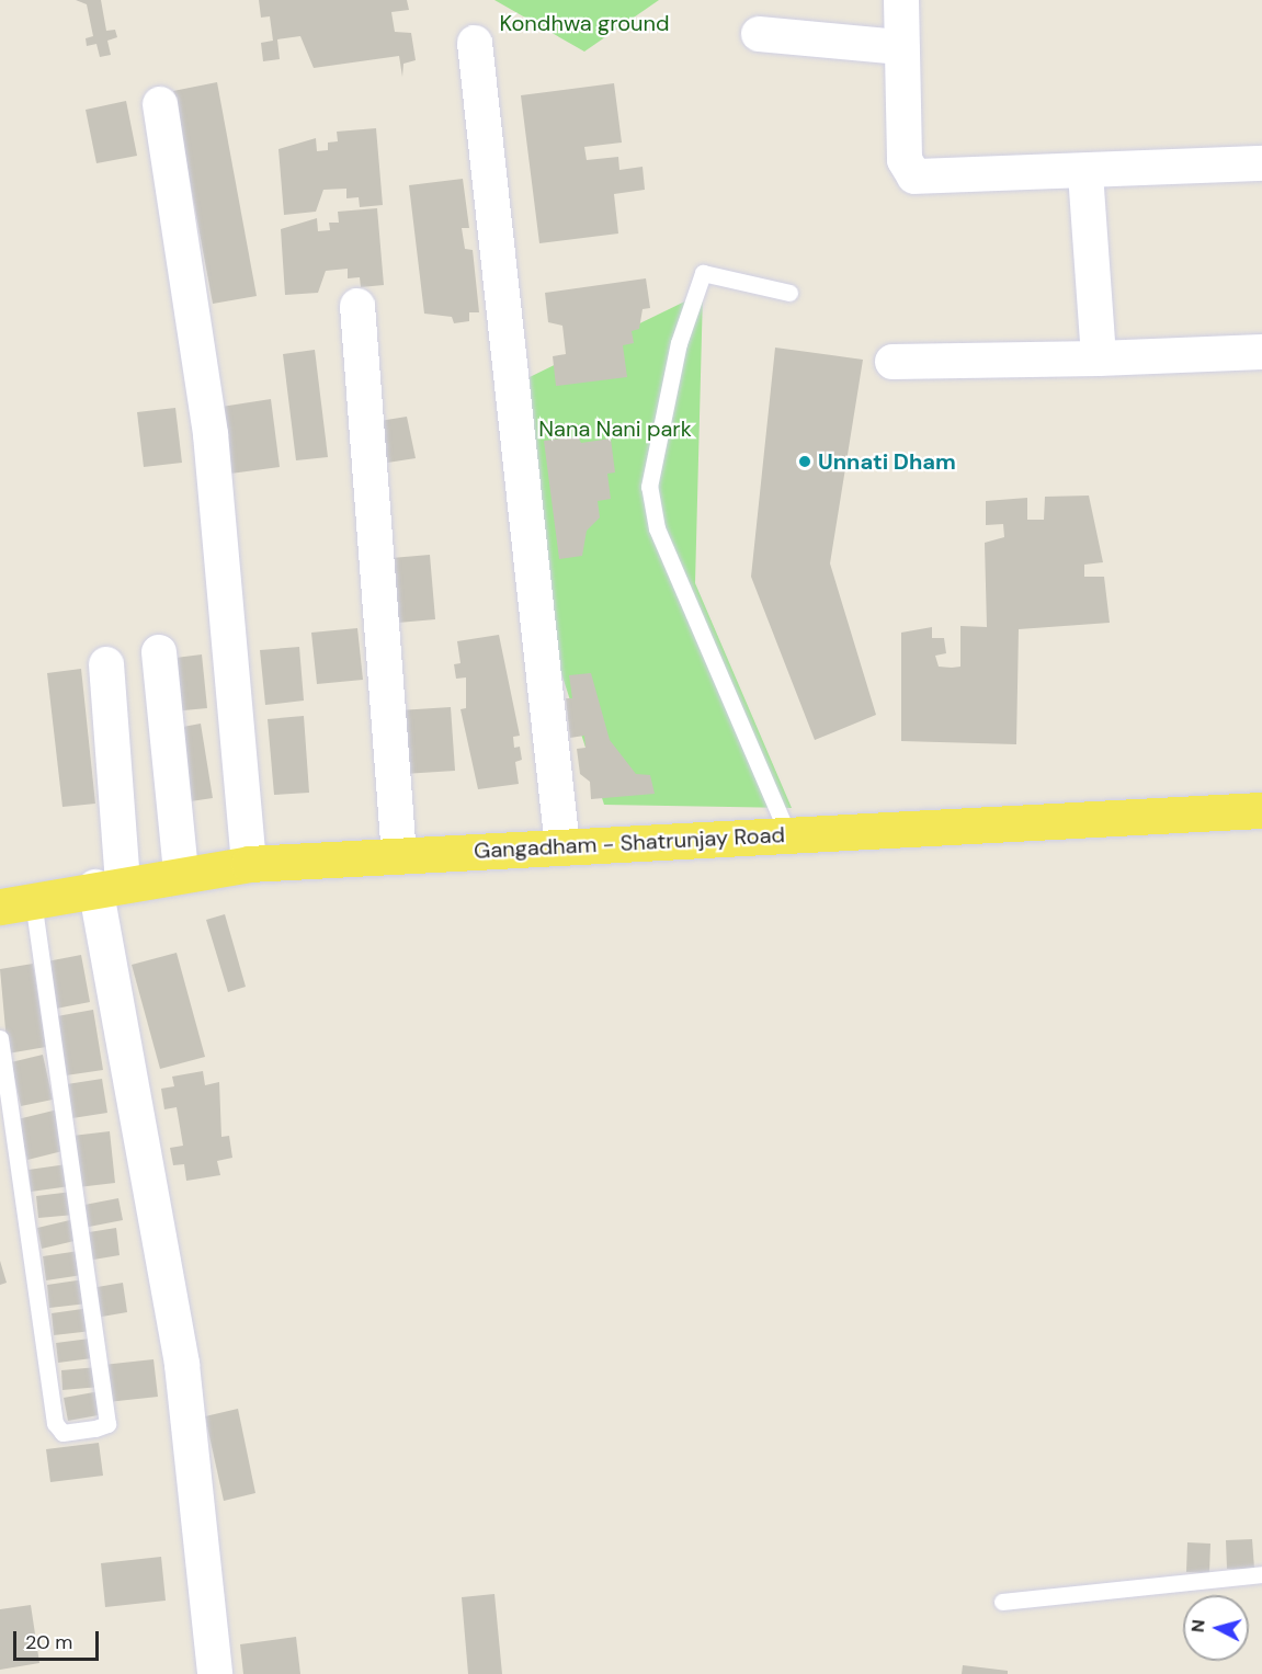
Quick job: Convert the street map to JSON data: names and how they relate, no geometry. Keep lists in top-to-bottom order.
{
  "streets": {
    "main road": ["Gangadham - Shatrunjay Road"]
  },
  "parks": ["Kondhwa ground", "Nana Nani park"],
  "places": ["Unnati Dham"],
  "scale_bar": "20 m",
  "north": "left"
}
